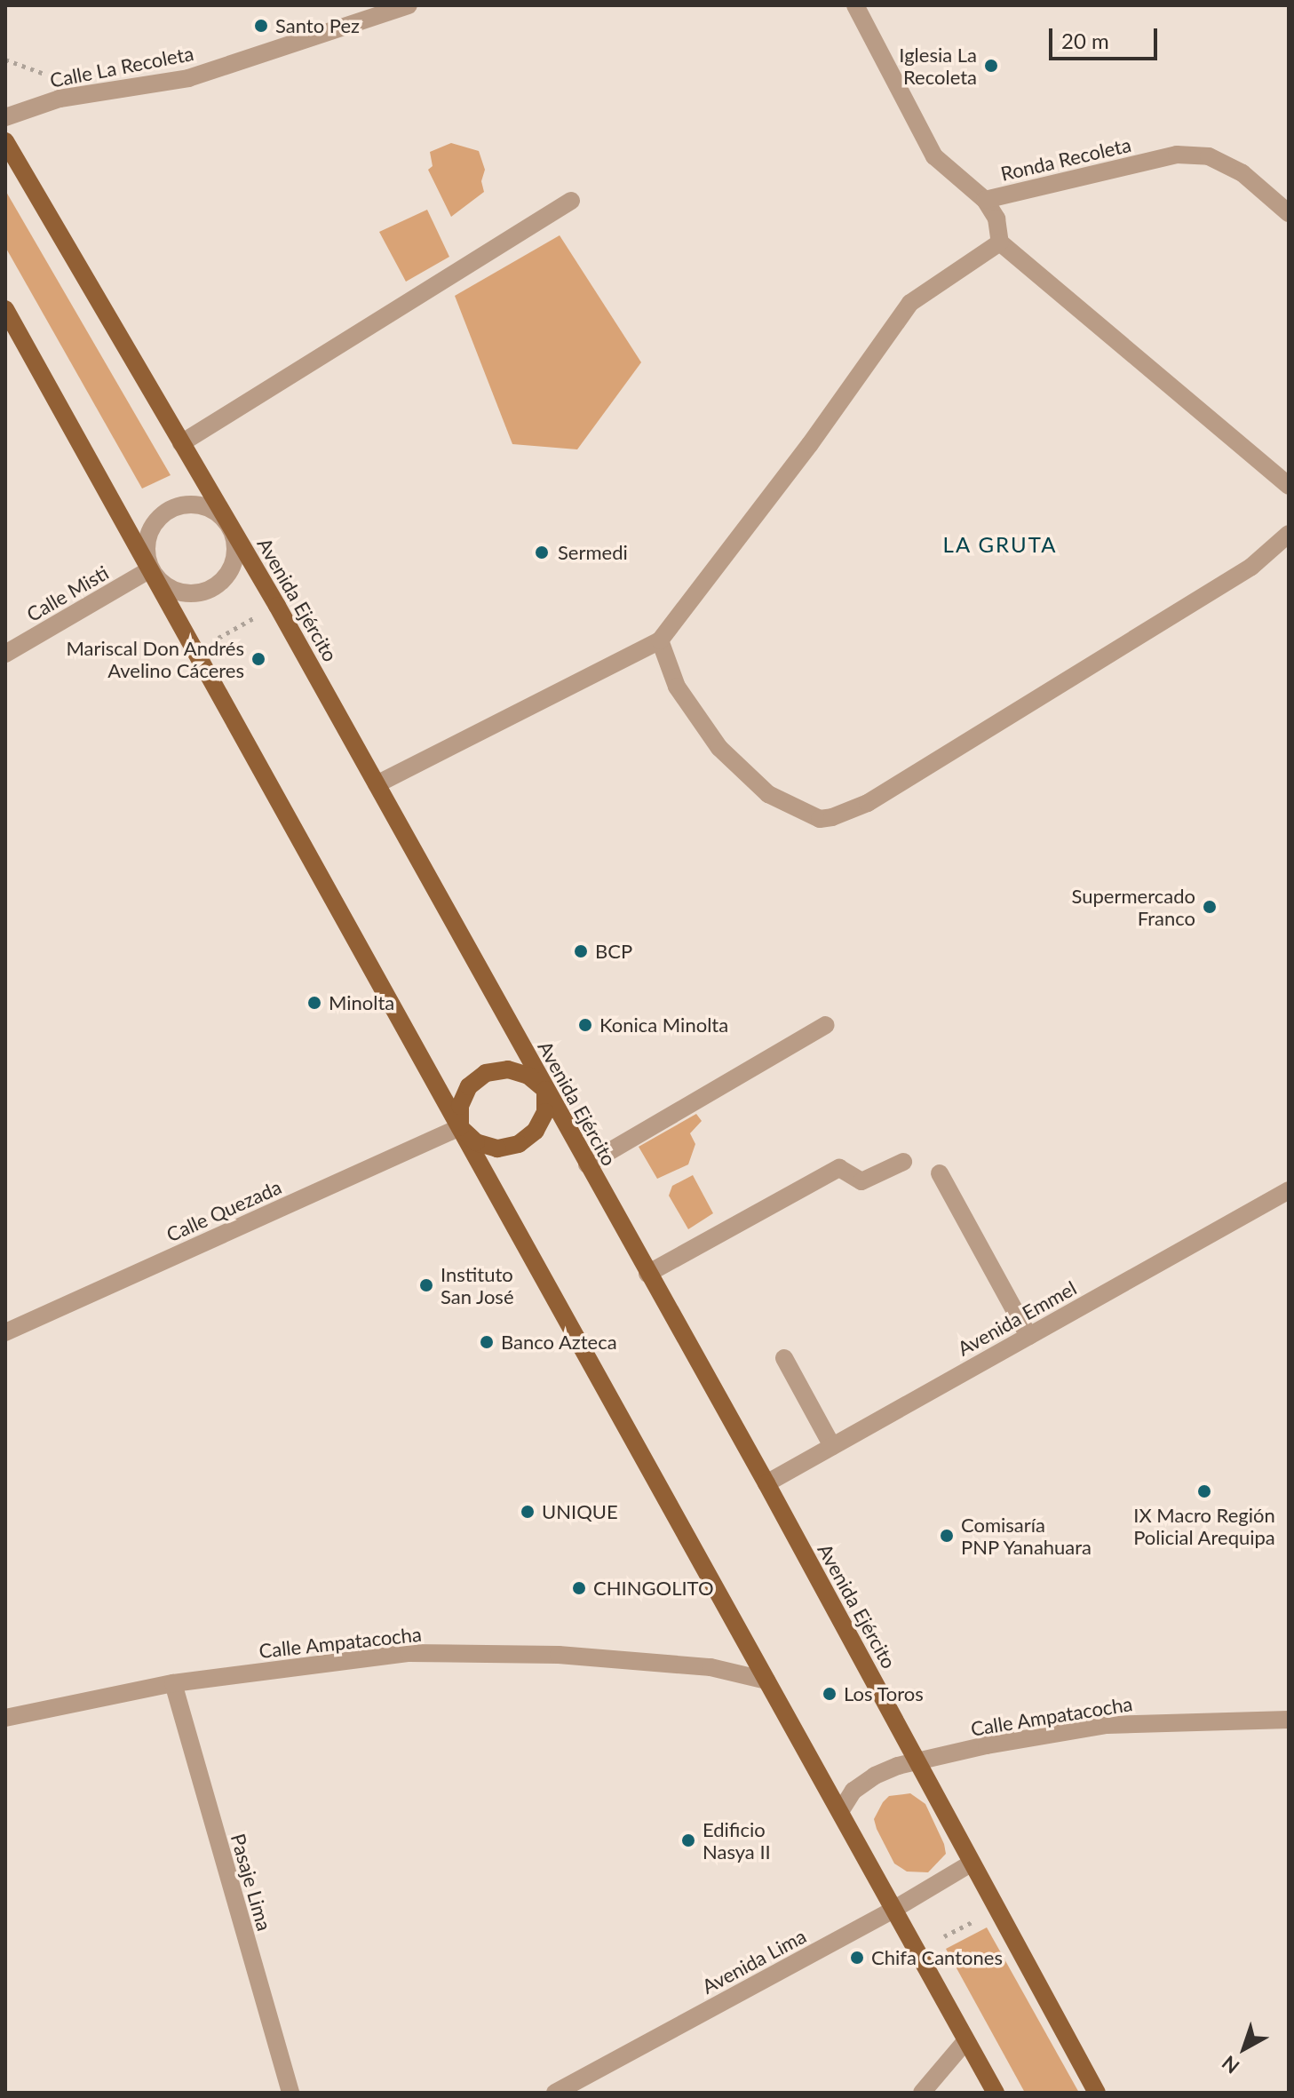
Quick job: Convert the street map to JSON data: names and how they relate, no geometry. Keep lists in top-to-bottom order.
{
  "streets": {
    "main road": ["Avenida Ejército"],
    "street": [
      "Calle La Recoleta",
      "Ronda Recoleta",
      "Calle Misti",
      "Calle Quezada",
      "Avenida Emmel",
      "Calle Ampatacocha",
      "Pasaje Lima",
      "Avenida Lima"
    ]
  },
  "crossings": [
    ["Calle Misti", "Avenida Ejército"],
    ["Avenida Ejército", "Calle Quezada"],
    ["Avenida Ejército", "Avenida Emmel"],
    ["Avenida Ejército", "Calle Ampatacocha"],
    ["Avenida Ejército", "Avenida Lima"],
    ["Calle Ampatacocha", "Pasaje Lima"]
  ],
  "districts": ["LA GRUTA"],
  "places": [
    "Santo Pez",
    "Iglesia La Recoleta",
    "Sermedi",
    "Mariscal Don Andrés Avelino Cáceres",
    "Supermercado Franco",
    "BCP",
    "Minolta",
    "Konica Minolta",
    "Instituto San José",
    "Banco Azteca",
    "IX Macro Región Policial Arequipa",
    "UNIQUE",
    "Comisaría PNP Yanahuara",
    "CHINGOLITO",
    "Los Toros",
    "Edificio Nasya II",
    "Chifa Cantones"
  ],
  "scale_bar": "20 m",
  "north": "bottom left"
}
